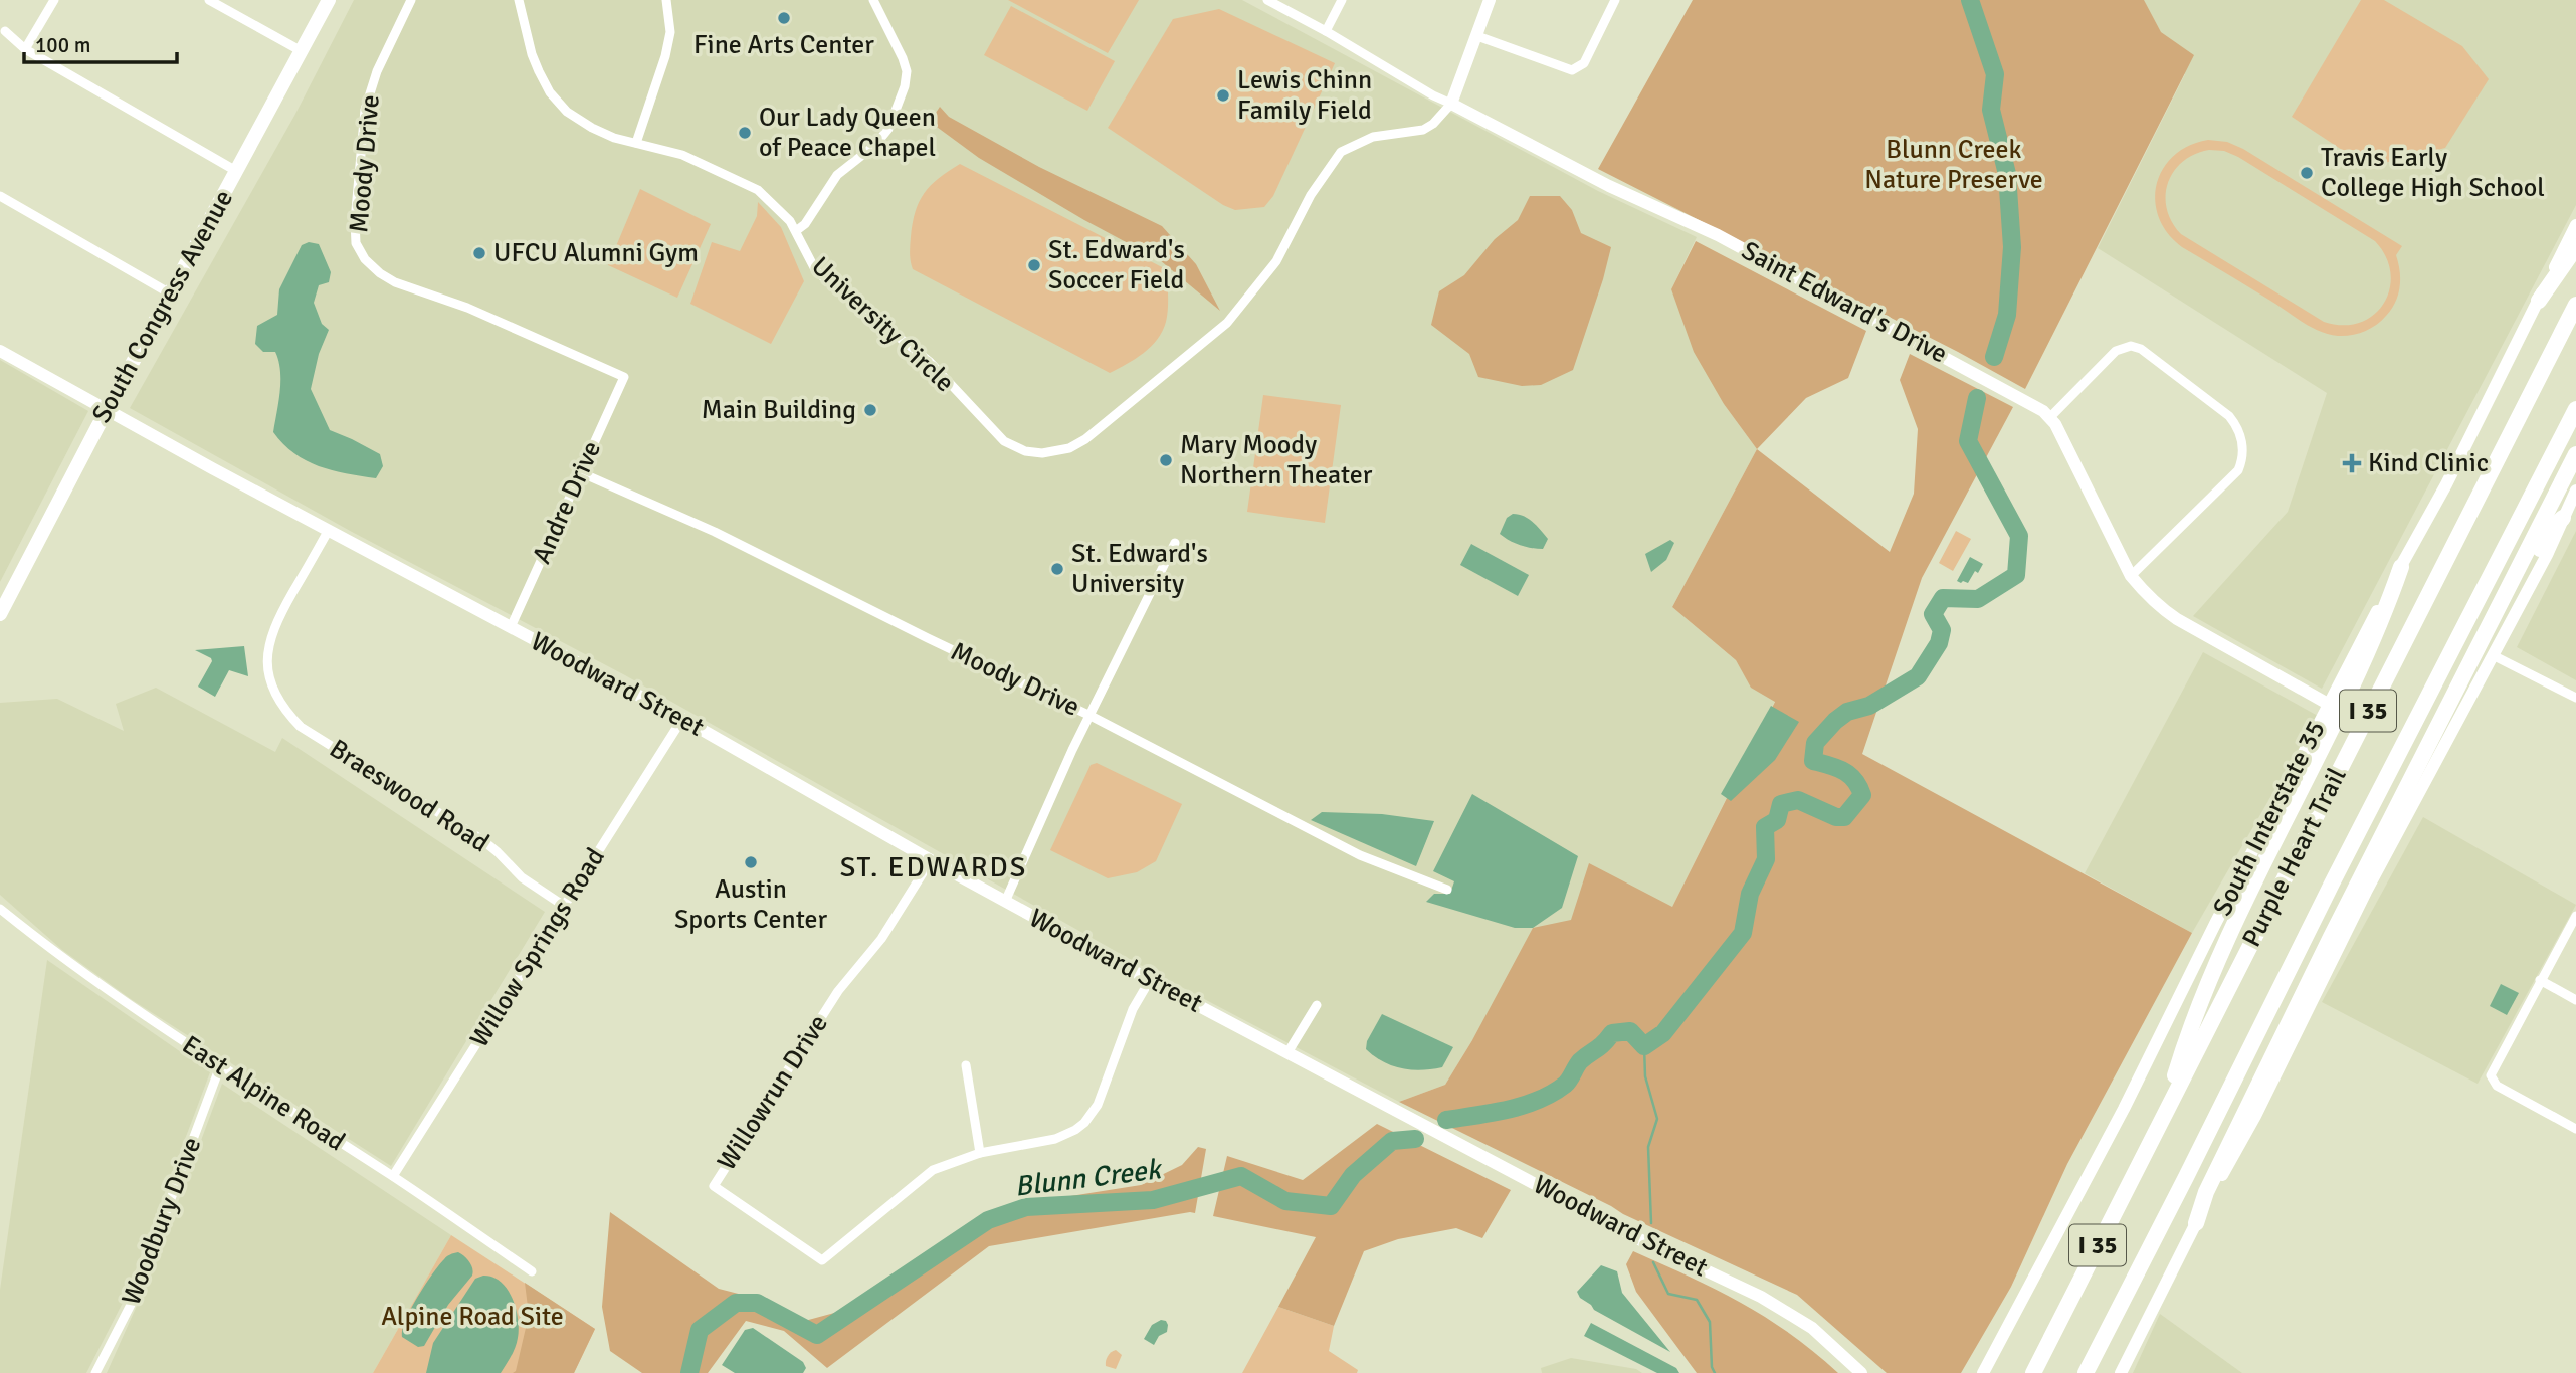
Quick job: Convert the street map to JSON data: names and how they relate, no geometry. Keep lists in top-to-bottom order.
{
  "streets": {
    "highway": ["I 35", "Purple Heart Trail"],
    "main road": ["South Congress Avenue"],
    "street": [
      "Moody Drive",
      "Saint Edward's Drive",
      "University Circle",
      "Andre Drive",
      "Woodward Street",
      "Braeswood Road",
      "South Interstate 35",
      "Willow Springs Road",
      "Willowrun Drive",
      "East Alpine Road",
      "Woodbury Drive"
    ]
  },
  "crossings": [
    ["Moody Drive", "Andre Drive"],
    ["Saint Edward's Drive", "University Circle"],
    ["South Congress Avenue", "Woodward Street"],
    ["Andre Drive", "Woodward Street"],
    ["Woodward Street", "Braeswood Road"],
    ["Woodward Street", "Willow Springs Road"],
    ["Woodward Street", "Willowrun Drive"],
    ["Braeswood Road", "Willow Springs Road"],
    ["Willow Springs Road", "East Alpine Road"],
    ["East Alpine Road", "Woodbury Drive"]
  ],
  "districts": ["ST. EDWARDS"],
  "water": ["Blunn Creek"],
  "parks": ["Blunn Creek Nature Preserve", "Alpine Road Site"],
  "places": {
    "other": [
      "Fine Arts Center",
      "Lewis Chinn Family Field",
      "Our Lady Queen of Peace Chapel",
      "Travis Early College High School",
      "UFCU Alumni Gym",
      "St. Edward's Soccer Field",
      "Main Building",
      "Mary Moody Northern Theater",
      "St. Edward's University",
      "Austin Sports Center"
    ],
    "health": ["Kind Clinic"]
  },
  "scale_bar": "100 m"
}
